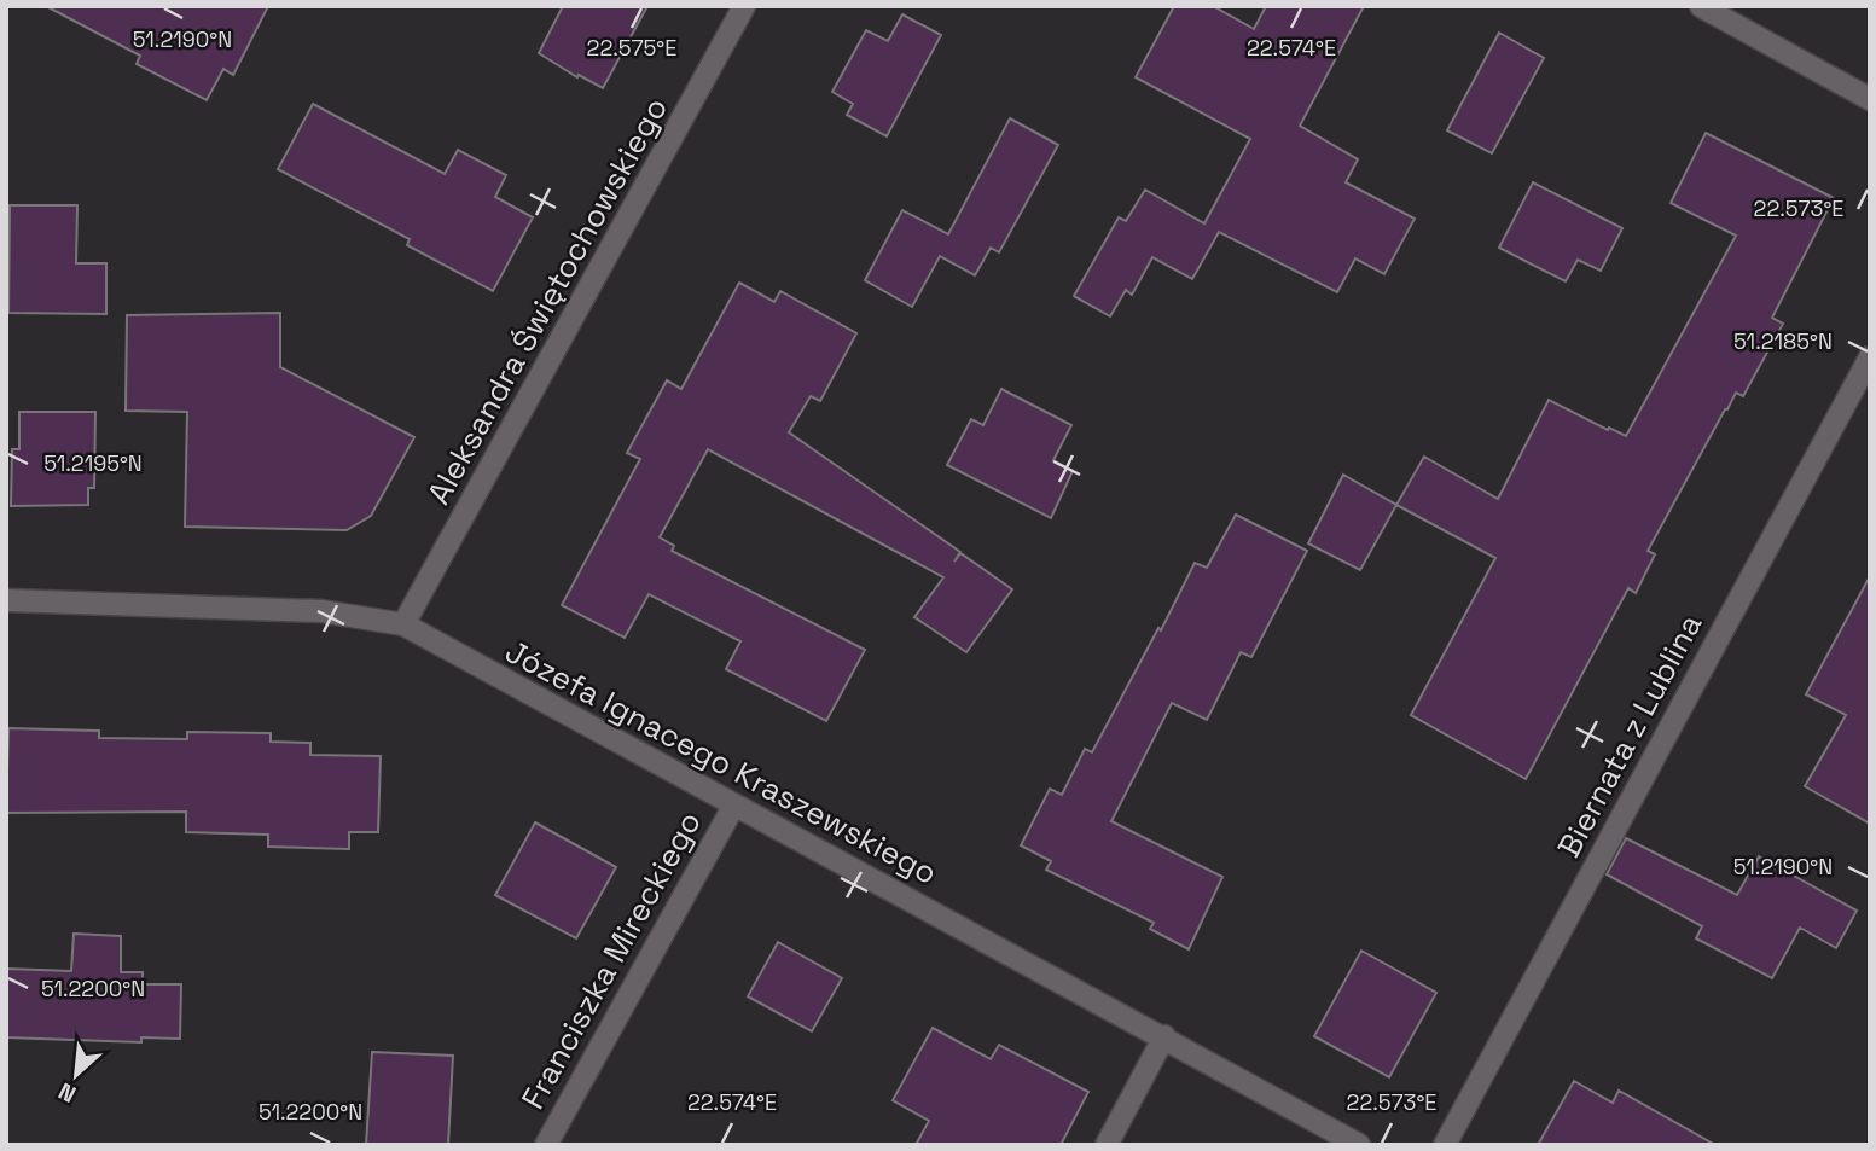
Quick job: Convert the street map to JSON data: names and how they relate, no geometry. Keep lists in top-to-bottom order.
{
  "streets": {
    "street": [
      "Aleksandra Świętochowskiego",
      "Biernata z Lublina",
      "Józefa Ignacego Kraszewskiego",
      "Franciszka Mireckiego"
    ]
  },
  "crossings": [
    ["Aleksandra Świętochowskiego", "Józefa Ignacego Kraszewskiego"],
    ["Józefa Ignacego Kraszewskiego", "Franciszka Mireckiego"]
  ],
  "north": "bottom left",
  "coordinates": [
    "51.2190°N",
    "22.575°E",
    "22.574°E",
    "22.573°E",
    "51.2185°N",
    "51.2195°N",
    "51.2200°N"
  ]
}
